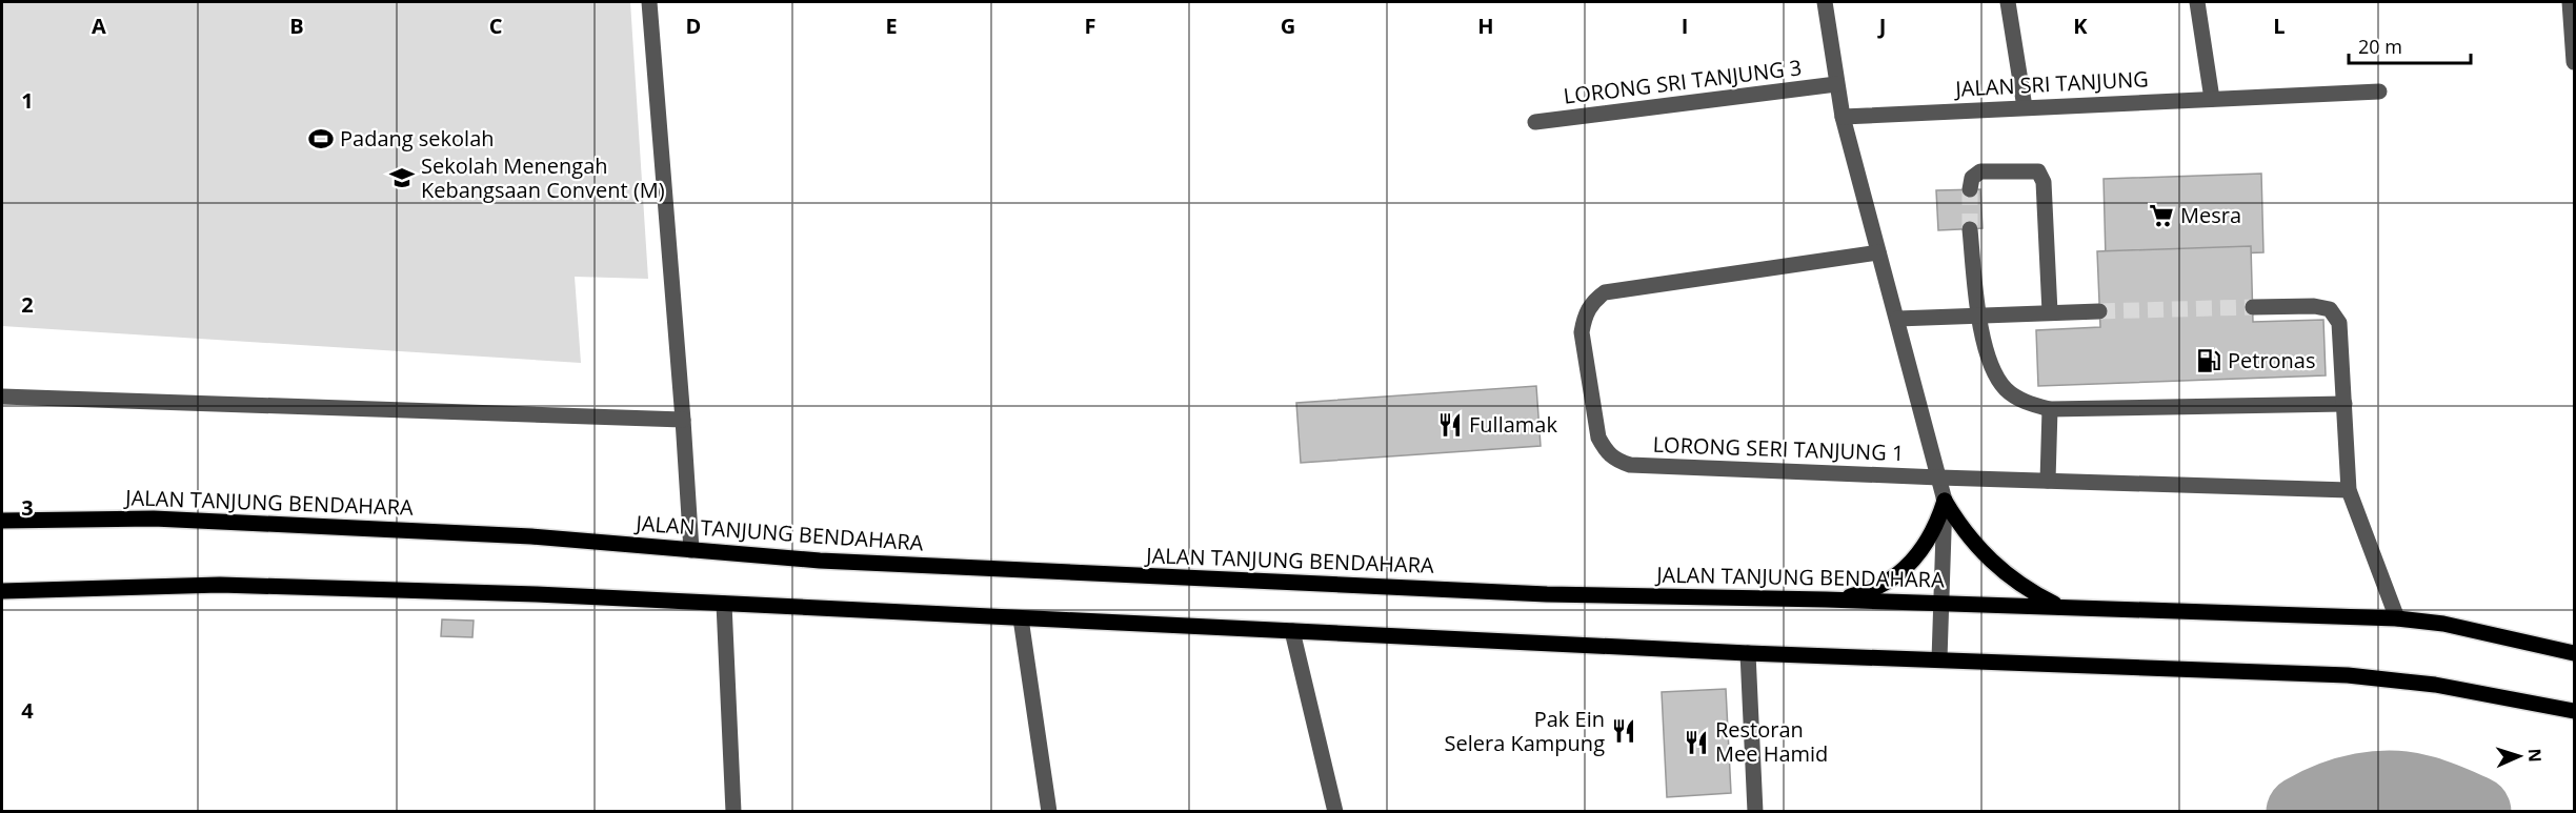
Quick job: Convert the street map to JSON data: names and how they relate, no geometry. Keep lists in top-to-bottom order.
{
  "streets": {
    "main road": ["JALAN TANJUNG BENDAHARA"],
    "street": ["LORONG SRI TANJUNG 3", "JALAN SRI TANJUNG", "LORONG SERI TANJUNG 1"]
  },
  "places": {
    "sports": ["Padang sekolah"],
    "school or university": ["Sekolah Menengah Kebangsaan Convent (M)"],
    "supermarket": ["Mesra"],
    "fuel station": ["Petronas"],
    "restaurant": ["Fullamak", "Pak Ein Selera Kampung", "Restoran Mee Hamid"]
  },
  "scale_bar": "20 m",
  "north": "right",
  "grid": {
    "columns": [
      "A",
      "B",
      "C",
      "D",
      "E",
      "F",
      "G",
      "H",
      "I",
      "J",
      "K",
      "L"
    ],
    "rows": [
      "1",
      "2",
      "3",
      "4"
    ]
  }
}
